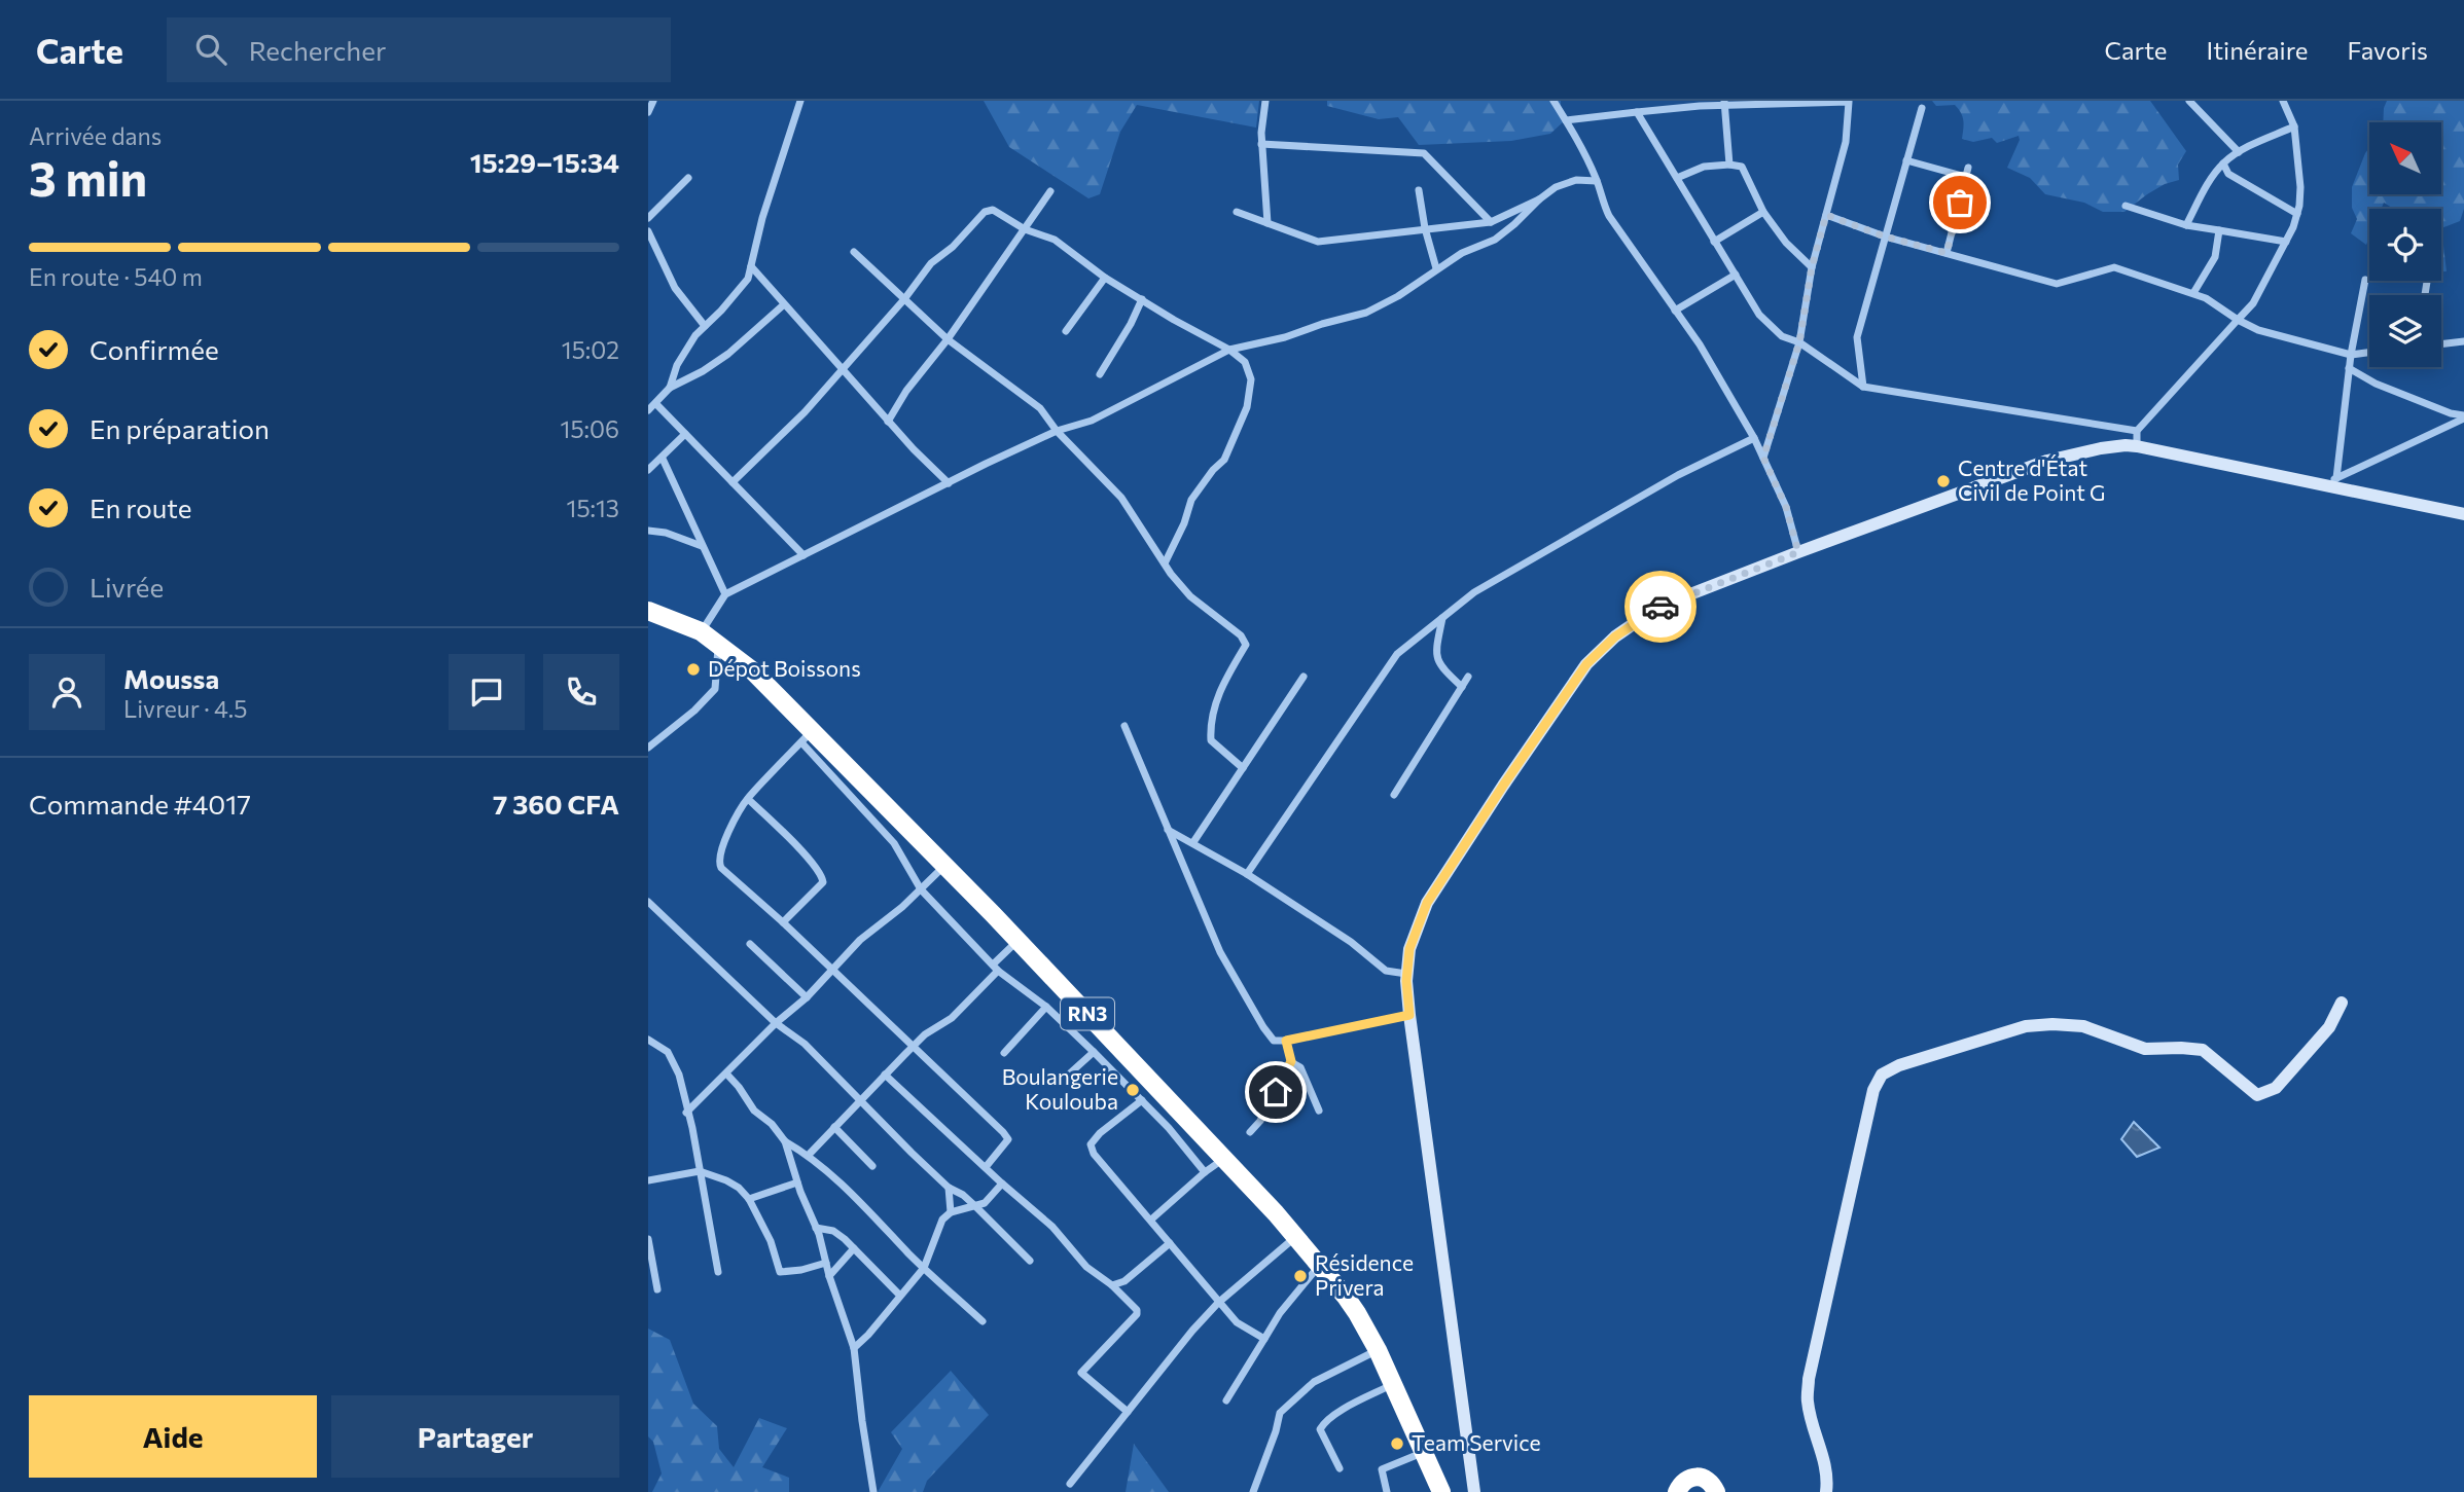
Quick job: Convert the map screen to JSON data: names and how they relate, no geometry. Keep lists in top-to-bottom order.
{
  "streets": {
    "highway": ["RN3"]
  },
  "places": [
    "Centre d'État Civil de Point G",
    "Dépot Boissons",
    "Boulangerie Koulouba",
    "Résidence Privera",
    "Team Service"
  ],
  "north": "top left",
  "page": {
    "header": "Carte",
    "search": "Rechercher",
    "nav": ["Carte", "Itinéraire", "Favoris"],
    "heading": ["3 min", "Arrivée dans", "15:29–15:34"],
    "panel": [
      "Moussa",
      "Livreur · 4.5",
      "Commande #4017",
      "7 360 CFA"
    ],
    "bar": "En route · 540 m",
    "list": [
      ["Confirmée", "15:02"],
      ["En préparation", "15:06"],
      ["En route", "15:13"],
      "Livrée"
    ],
    "buttons": ["Aide", "Partager"]
  }
}
